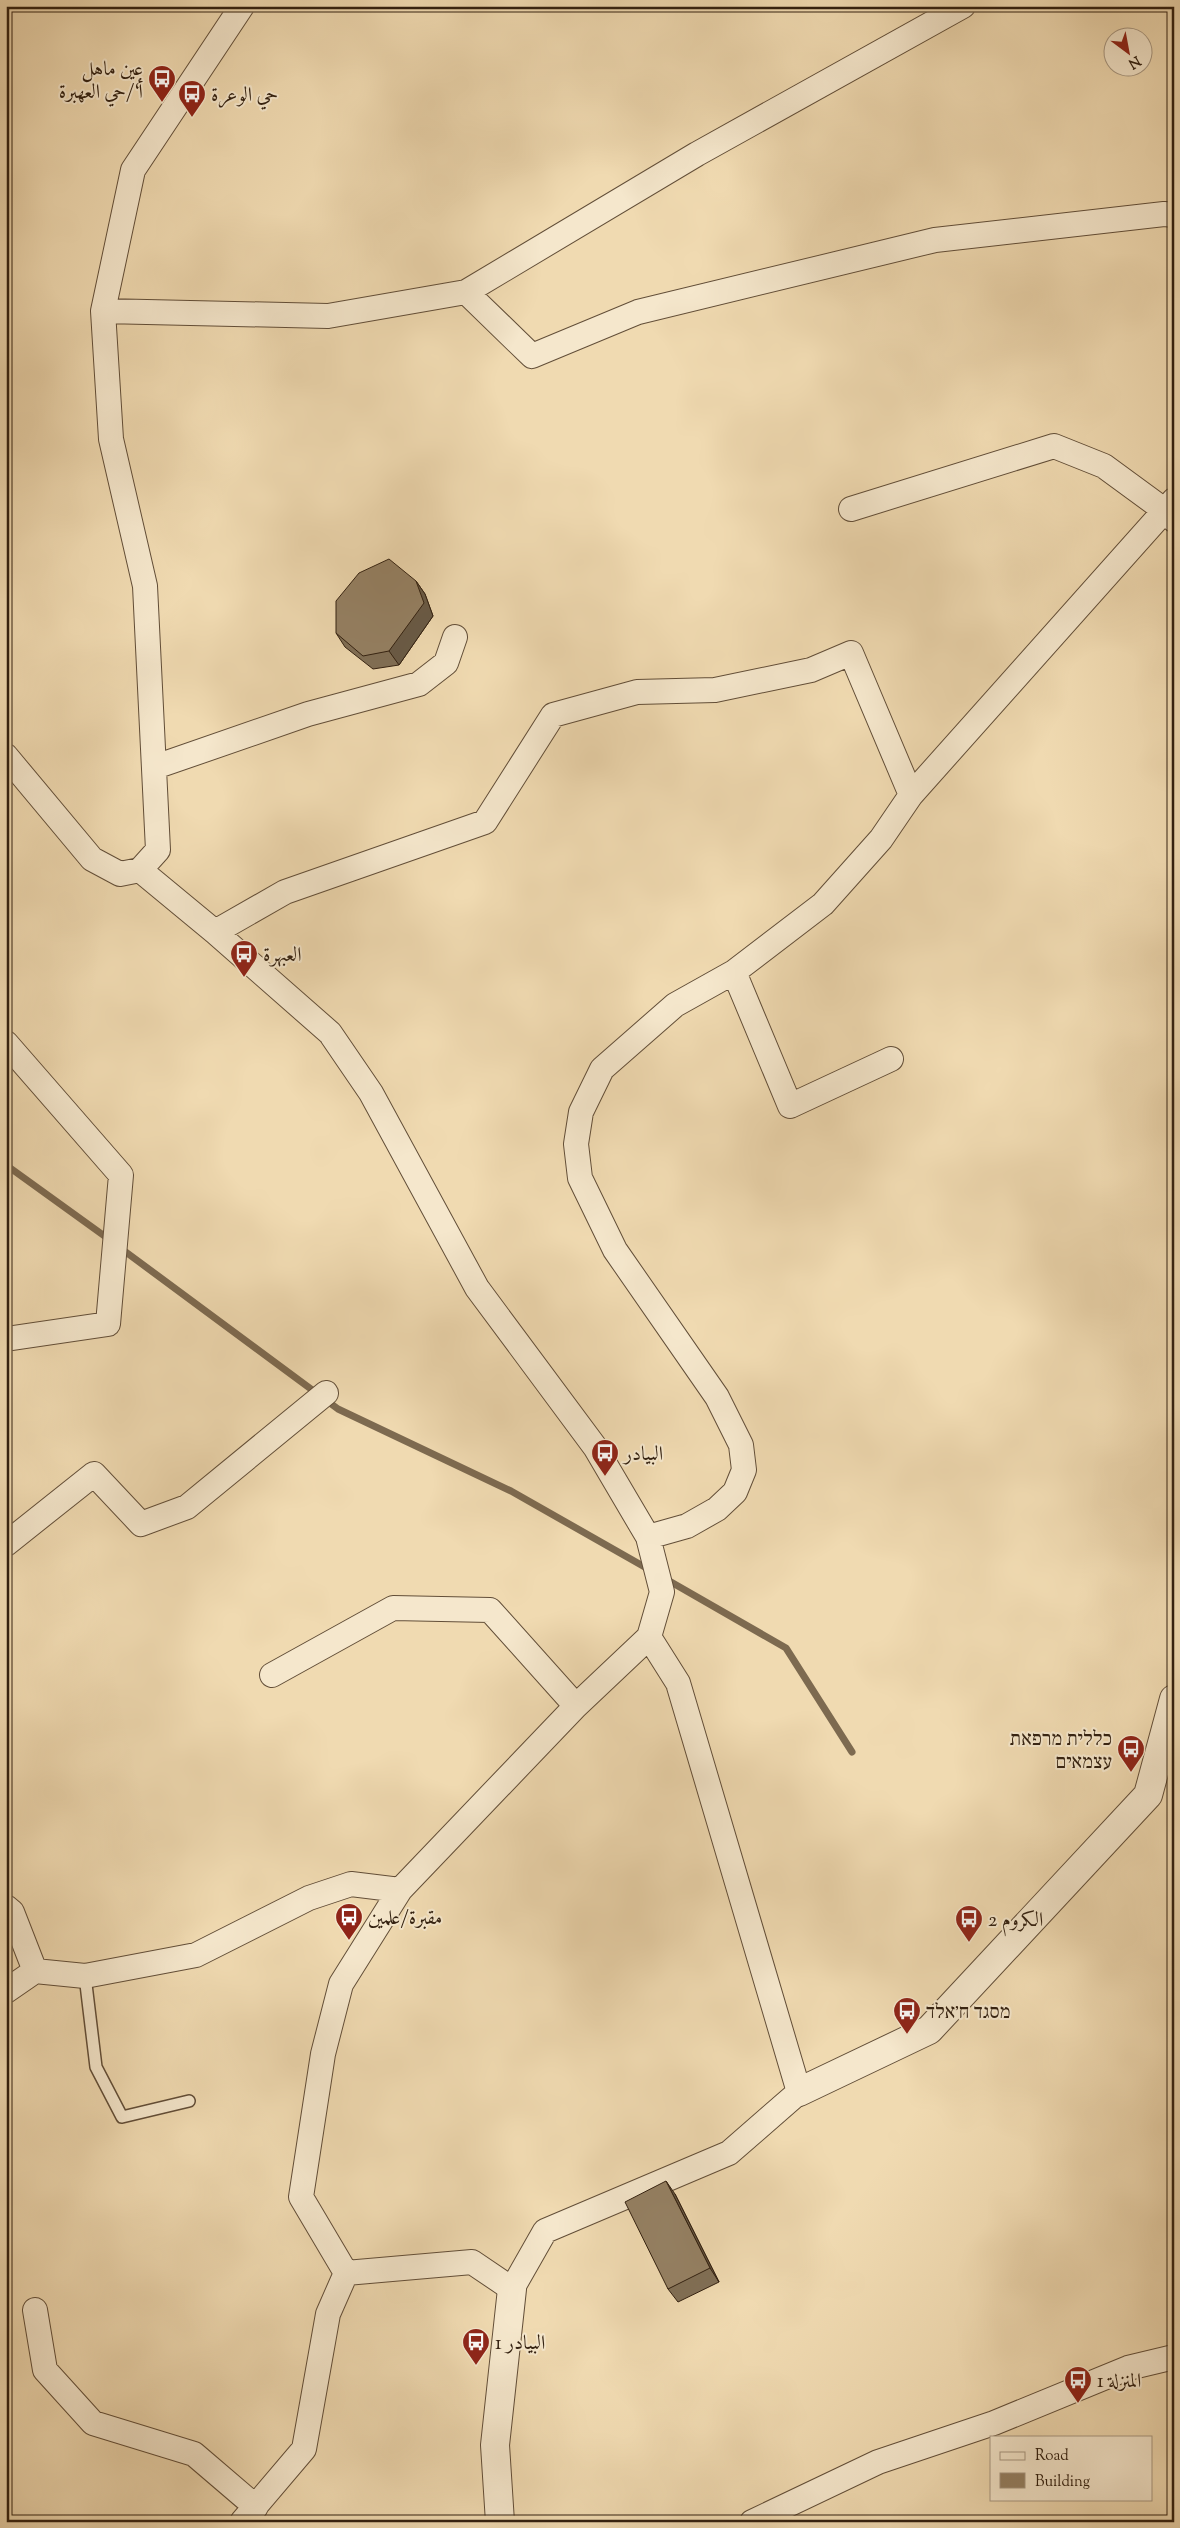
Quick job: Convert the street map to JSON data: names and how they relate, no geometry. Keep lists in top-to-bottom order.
{
  "places": {
    "bus stop": [
      "عين ماهل أ‘/حي العهبرة",
      "حي الوعرة",
      "العبهرة",
      "البيادر",
      "כללית מרפאת עצמאים",
      "مقبرة/علمين",
      "الكروم 2",
      "מסגד ח׳אלד",
      "البيادر 1",
      "المنزلة 1"
    ]
  },
  "legend": ["Road", "Building"],
  "north": "bottom right"
}
